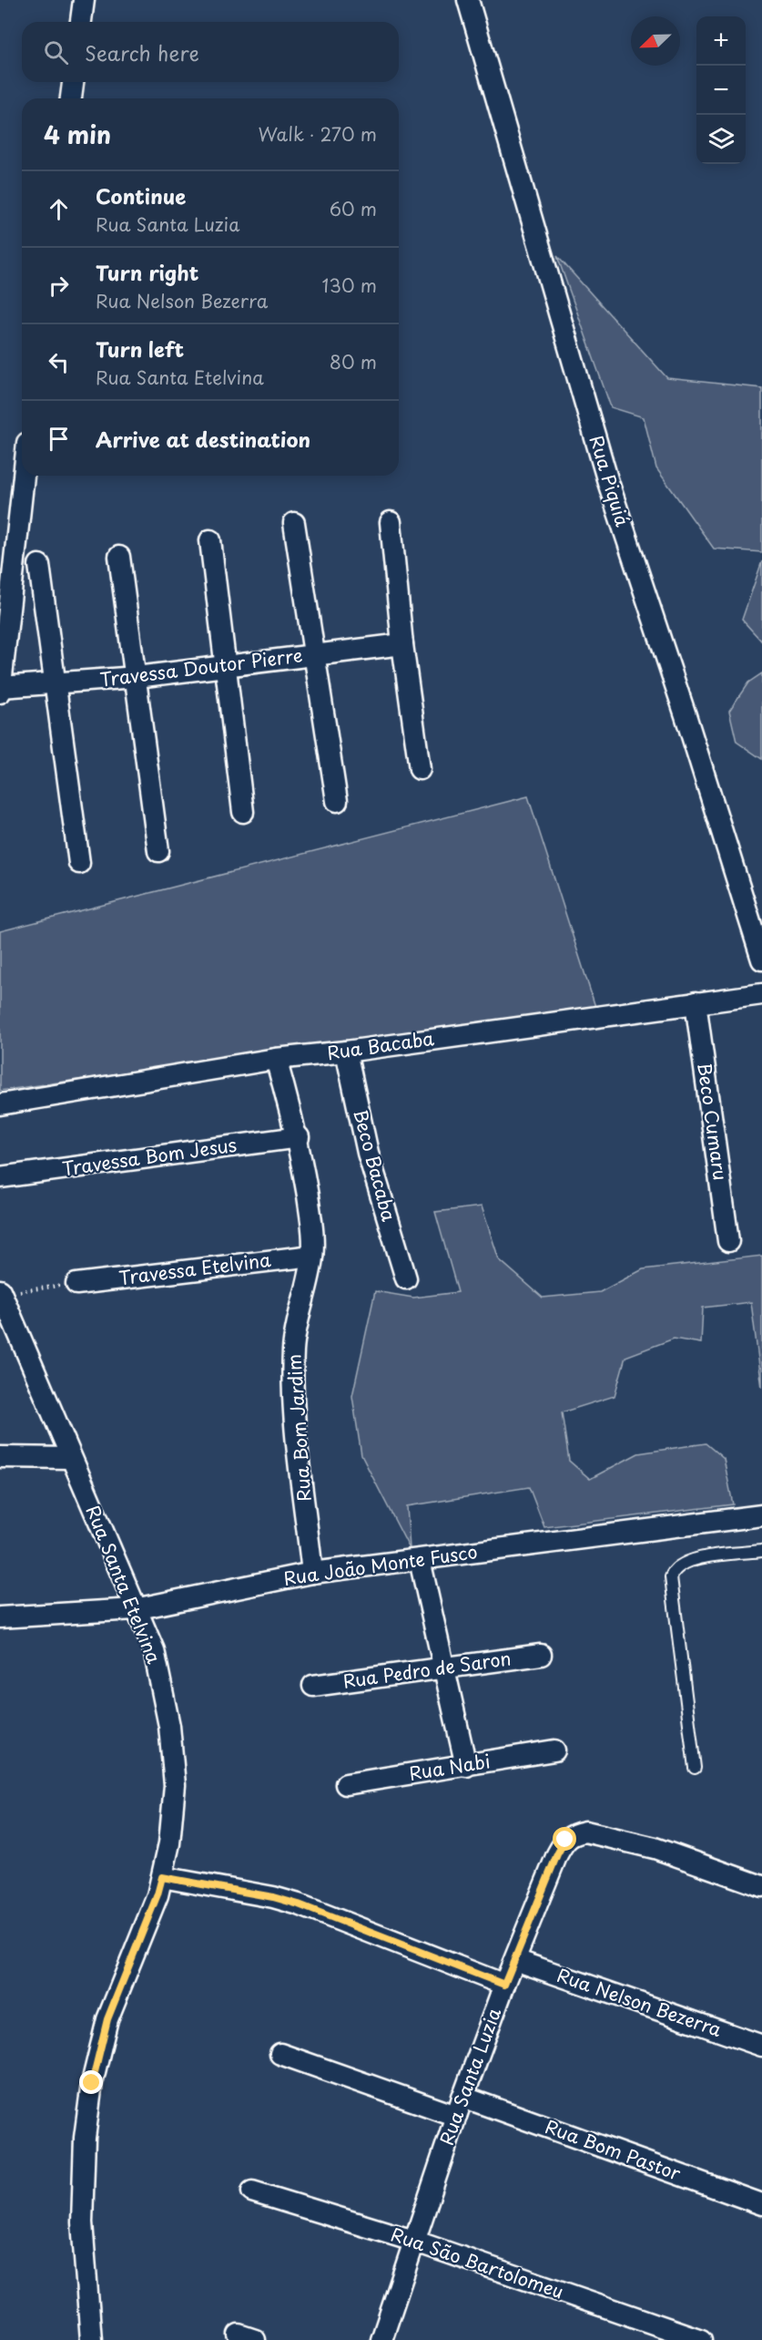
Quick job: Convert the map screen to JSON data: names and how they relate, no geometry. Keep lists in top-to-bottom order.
{
  "streets": {
    "street": [
      "Rua Piquiá",
      "Travessa Doutor Pierre",
      "Rua Bacaba",
      "Beco Cumaru",
      "Travessa Bom Jesus",
      "Beco Bacaba",
      "Travessa Etelvina",
      "Rua Bom Jardim",
      "Rua João Monte Fusco",
      "Rua Santa Etelvina",
      "Rua Pedro de Saron",
      "Rua Nabi",
      "Rua Nelson Bezerra",
      "Rua Santa Luzia",
      "Rua Bom Pastor",
      "Rua São Bartolomeu"
    ]
  },
  "crossings": [
    ["Rua Bacaba", "Beco Cumaru"],
    ["Rua Bacaba", "Beco Bacaba"],
    ["Rua Bacaba", "Rua Bom Jardim"],
    ["Travessa Bom Jesus", "Rua Bom Jardim"],
    ["Travessa Etelvina", "Rua Bom Jardim"],
    ["Rua Bom Jardim", "Rua João Monte Fusco"],
    ["Rua João Monte Fusco", "Rua Santa Etelvina"],
    ["Rua Nelson Bezerra", "Rua Santa Luzia"],
    ["Rua Santa Luzia", "Rua Bom Pastor"],
    ["Rua Santa Luzia", "Rua São Bartolomeu"]
  ],
  "north": "bottom left",
  "page": {
    "map_buttons": ["+", "−"],
    "search": "Search here",
    "heading": ["4 min", "Walk · 270 m"],
    "list": [
      ["Continue", "Rua Santa Luzia", "60 m"],
      ["Turn right", "Rua Nelson Bezerra", "130 m"],
      ["Turn left", "Rua Santa Etelvina", "80 m"],
      "Arrive at destination"
    ]
  }
}
